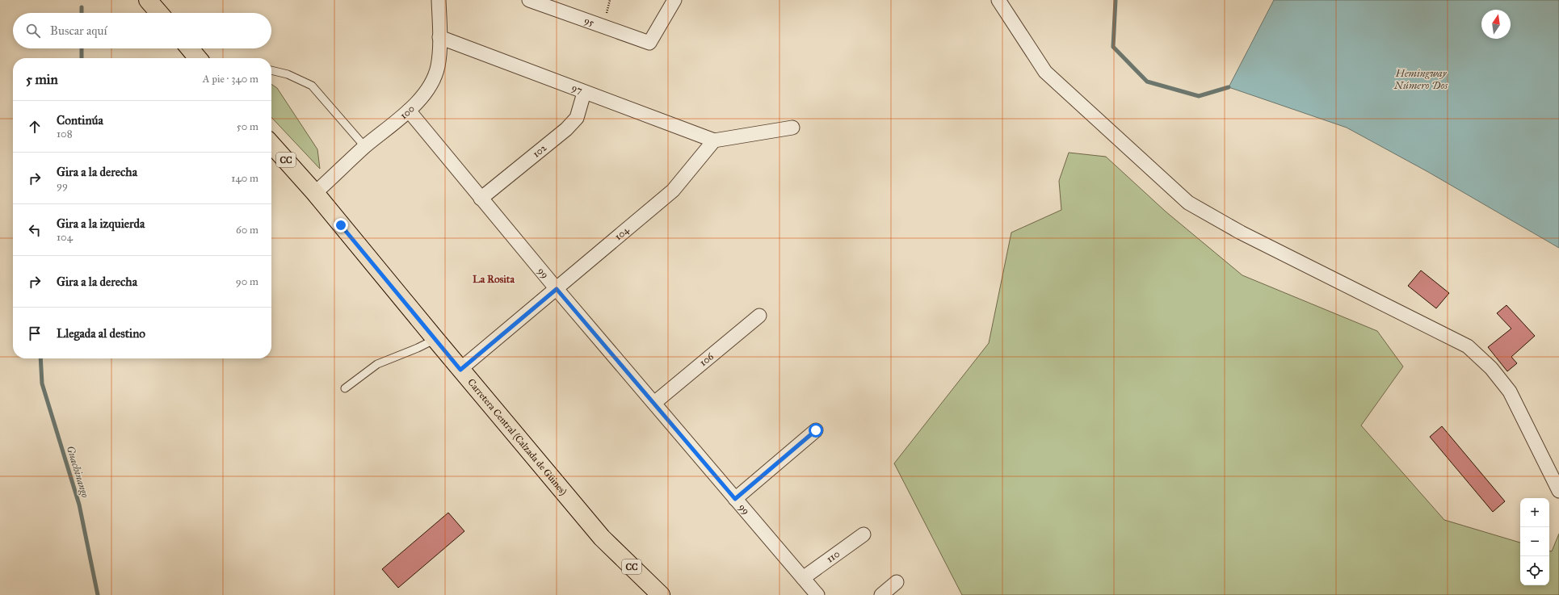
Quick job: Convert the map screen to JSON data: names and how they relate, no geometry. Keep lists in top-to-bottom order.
{
  "streets": {
    "main road": ["CC", "Carretera Central (Calzada de Güines)"],
    "street": [
      "95",
      "97",
      "100",
      "102",
      "104",
      "99",
      "106",
      "110"
    ]
  },
  "crossings": [
    ["97", "100"],
    ["97", "102"],
    ["97", "104"],
    ["100", "99"],
    ["100", "Carretera Central (Calzada de Güines)"],
    ["102", "99"],
    ["104", "99"],
    ["104", "Carretera Central (Calzada de Güines)"],
    ["99", "106"],
    ["99", "110"]
  ],
  "districts": ["La Rosita"],
  "water": ["Hemingway Número Dos", "Guachinango"],
  "north": "top",
  "page": {
    "search": "Buscar aquí",
    "heading": ["5 min", "A pie · 340 m"],
    "list": [
      ["Continúa", "108", "50 m"],
      ["Gira a la derecha", "99", "140 m"],
      ["Gira a la izquierda", "104", "60 m"],
      ["Gira a la derecha", "90 m"],
      "Llegada al destino"
    ],
    "map_buttons": ["+", "−"]
  }
}
